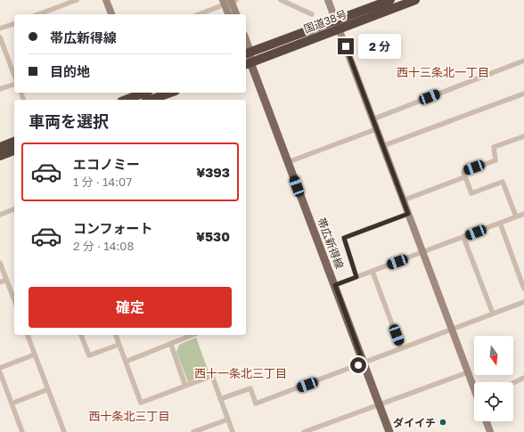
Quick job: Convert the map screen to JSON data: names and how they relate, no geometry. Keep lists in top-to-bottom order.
{
  "streets": {
    "highway": ["国道38号"],
    "main road": ["帯広新得線"]
  },
  "crossings": [
    ["国道38号", "帯広新得線"]
  ],
  "districts": ["西十三条北一丁目", "西十一条北三丁目", "西十条北三丁目"],
  "places": ["ダイイチ"],
  "north": "bottom",
  "page": {
    "banner": ["帯広新得線", "目的地"],
    "bubble": "2 分",
    "heading": "車両を選択",
    "list": [
      {
        "name": "エコノミー",
        "note": "1 分 · 14:07",
        "value": "¥393"
      },
      {
        "name": "コンフォート",
        "note": "2 分 · 14:08",
        "value": "¥530"
      }
    ],
    "buttons": "確定"
  }
}
